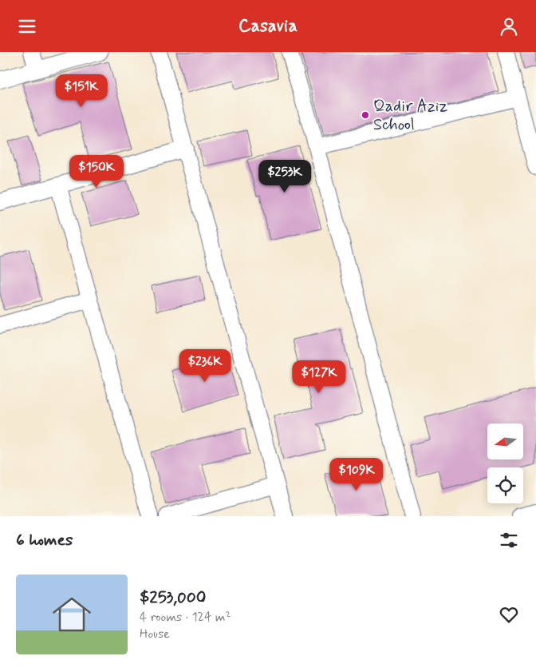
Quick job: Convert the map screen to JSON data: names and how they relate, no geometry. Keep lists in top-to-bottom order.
{
  "places": ["Qadir Aziz School"],
  "north": "left",
  "page": {
    "header": "Casavia",
    "price": [
      "$151K",
      "$150K",
      "$253K",
      "$236K",
      "$127K",
      "$109K"
    ],
    "heading": "6 homes",
    "list": [
      {
        "name": "$253,000",
        "note": "4 rooms · 124 m² · House"
      }
    ]
  }
}
